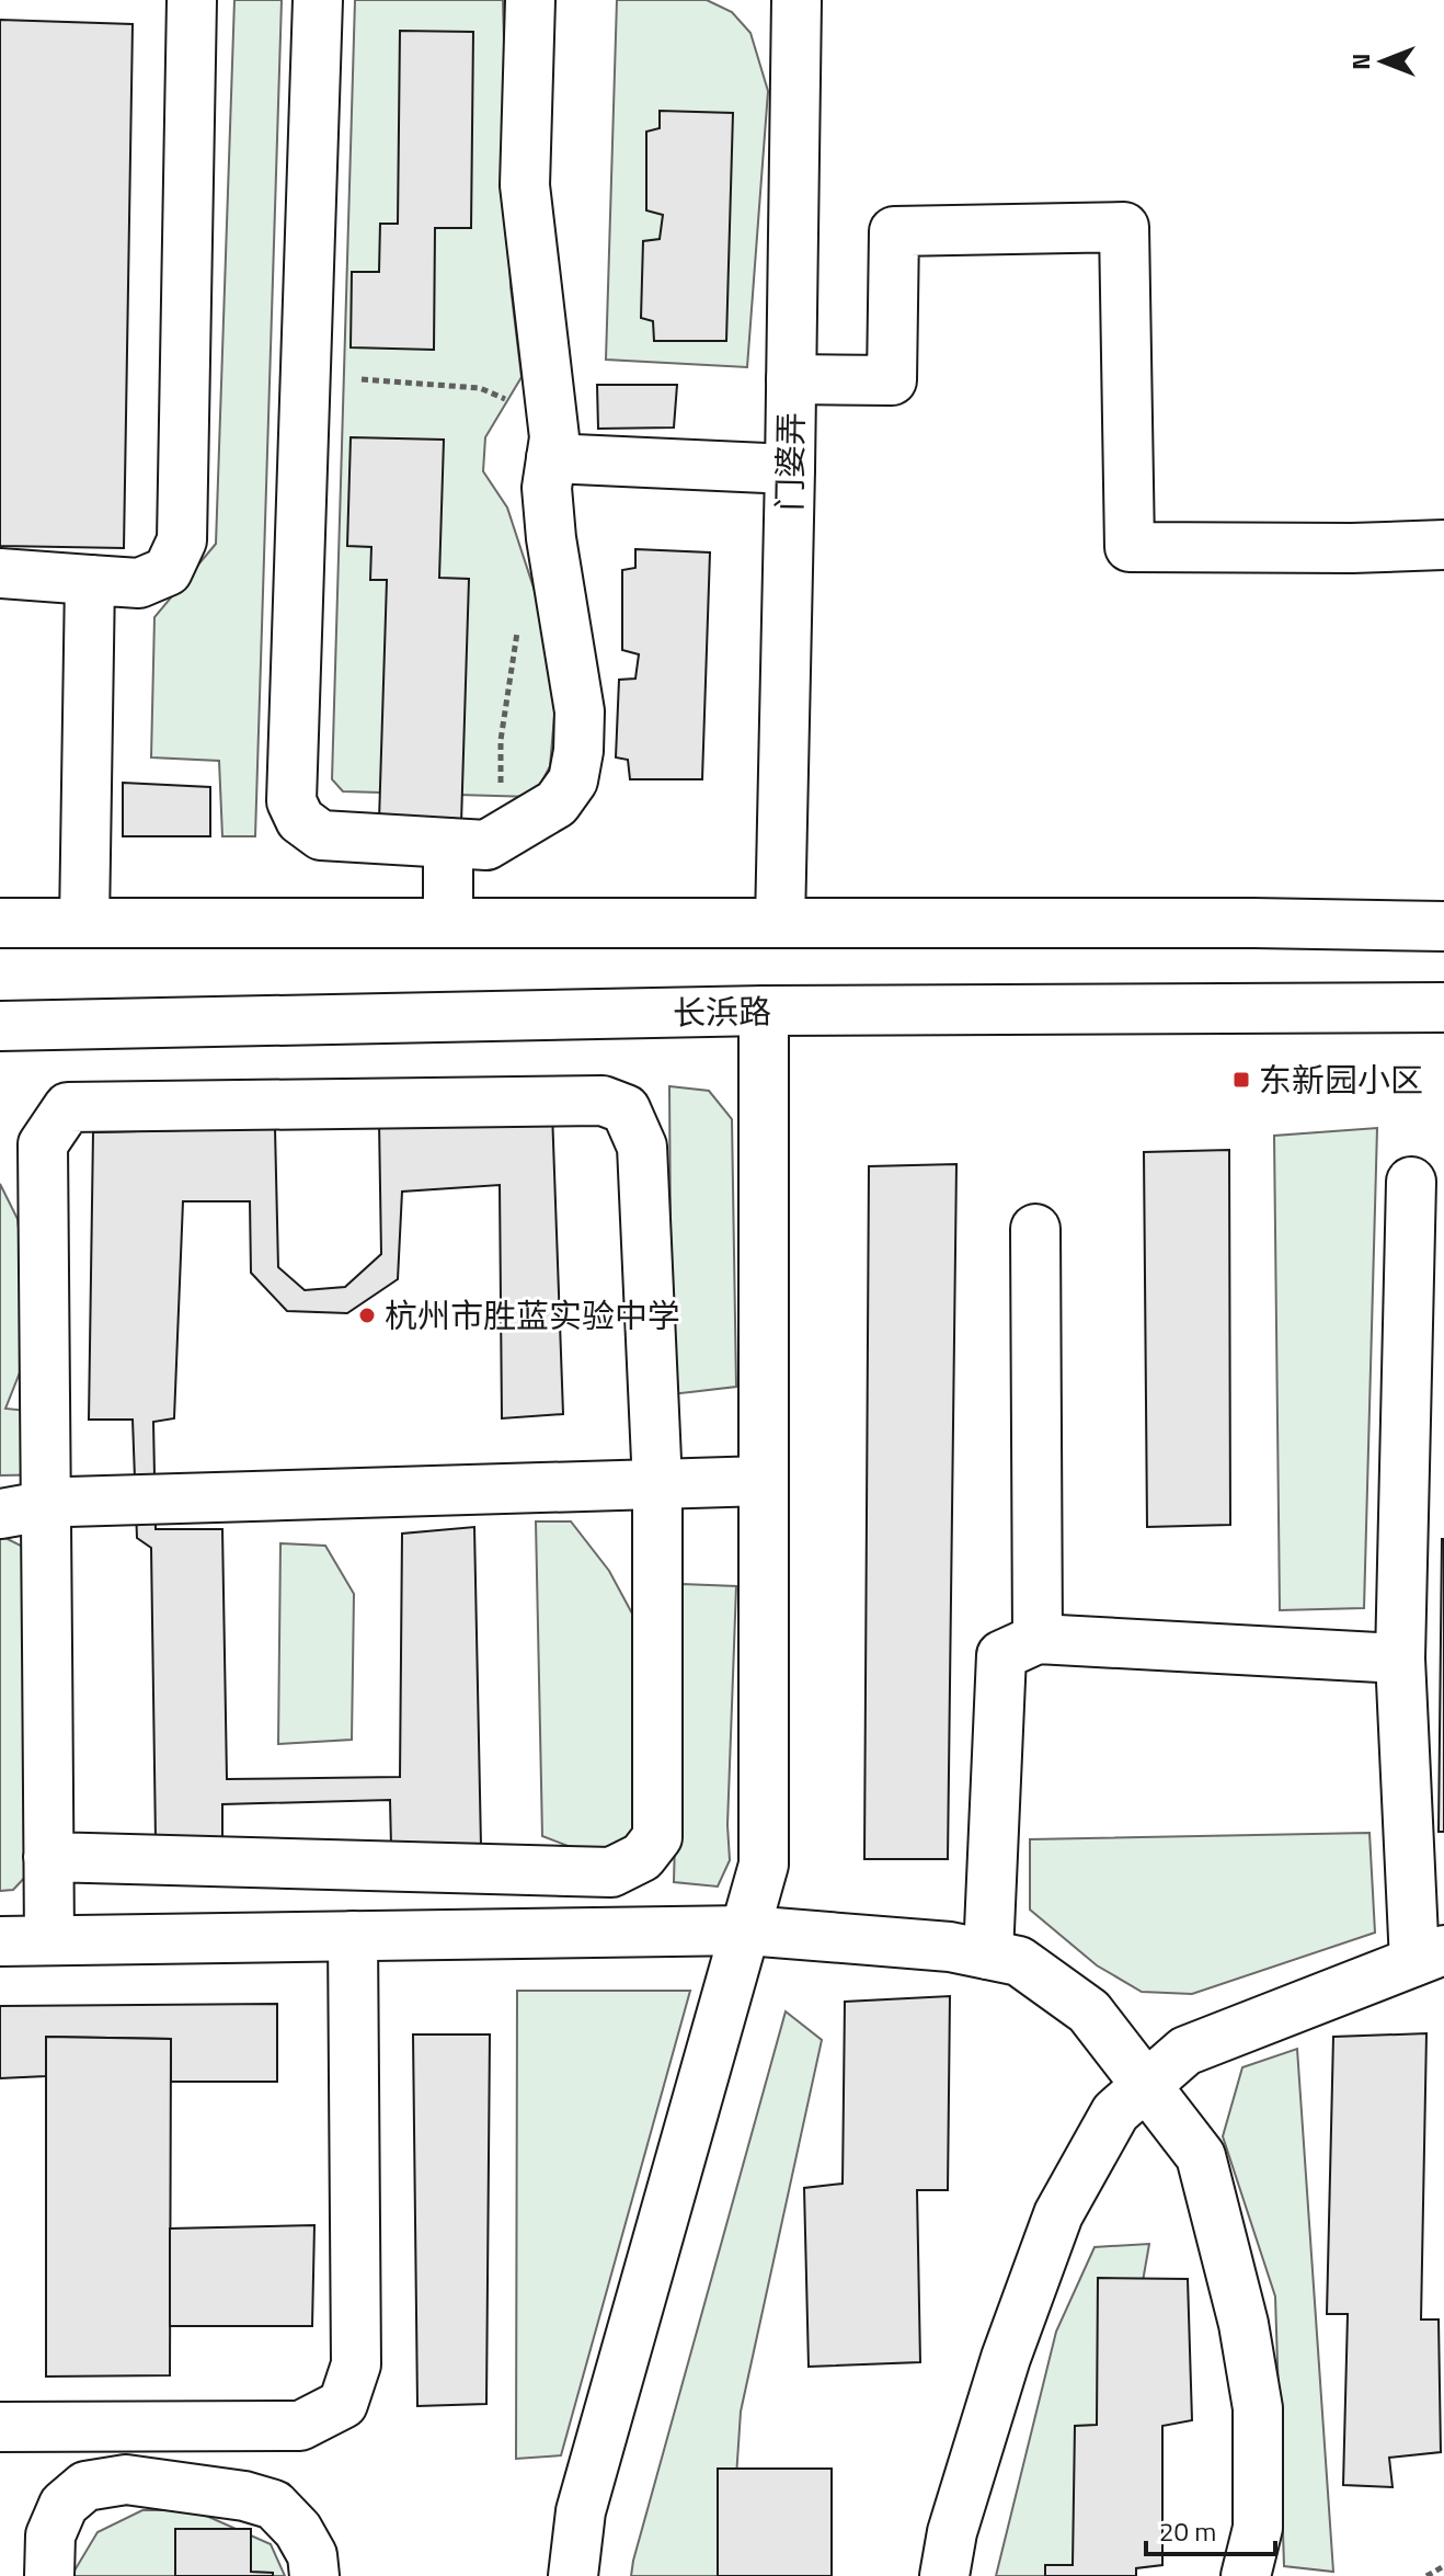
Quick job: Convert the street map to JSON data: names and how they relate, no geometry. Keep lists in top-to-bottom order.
{
  "streets": {
    "street": ["门婆弄", "长浜路"]
  },
  "places": {
    "transit": ["东新园小区"],
    "other": ["杭州市胜蓝实验中学"]
  },
  "scale_bar": "20 m",
  "north": "left"
}
